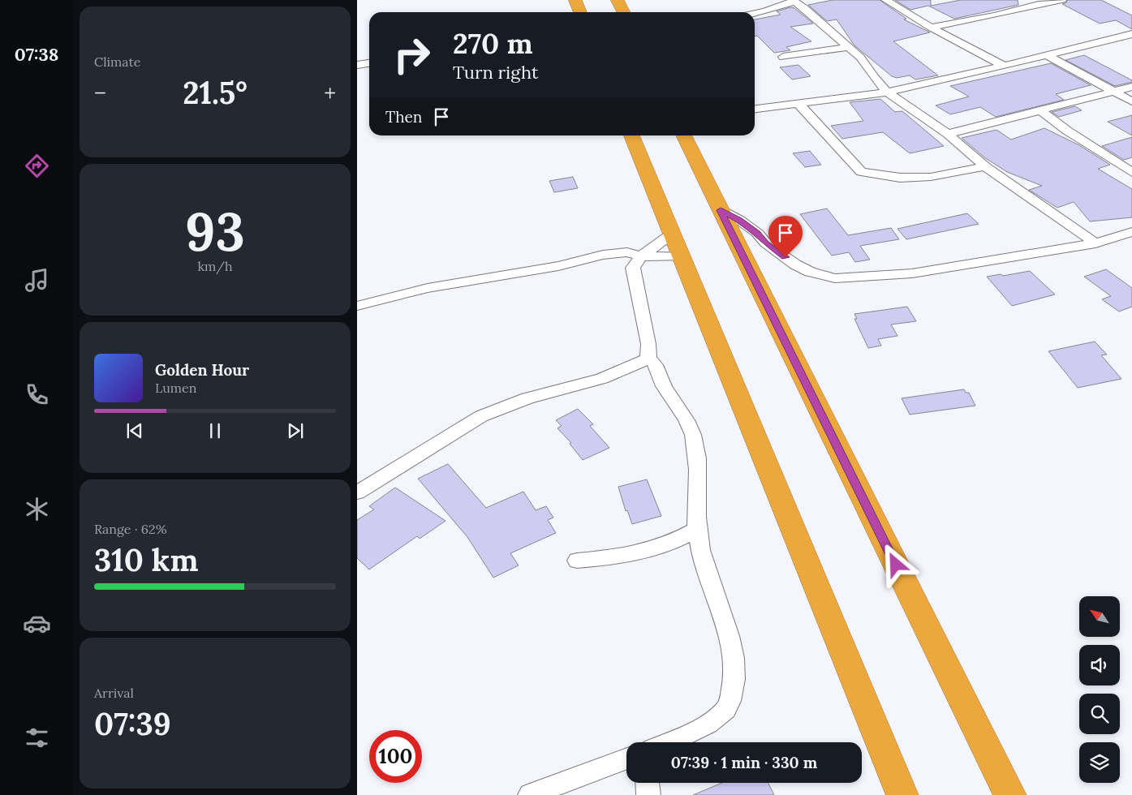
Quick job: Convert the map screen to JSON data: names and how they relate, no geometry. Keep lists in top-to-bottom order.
{
  "north": "top left",
  "page": {
    "tabs": "07:38",
    "tile": [
      "Climate",
      ["93", "km/h"],
      ["Range · 62%", "310 km"],
      ["Arrival", "07:39"]
    ],
    "turn": ["270 m", "Turn right"],
    "heat": ["−", "21.5°", "+"],
    "then": "Then",
    "song": ["Golden Hour", "Lumen"],
    "limit": "100",
    "trip": "07:39 · 1 min · 330 m"
  }
}
